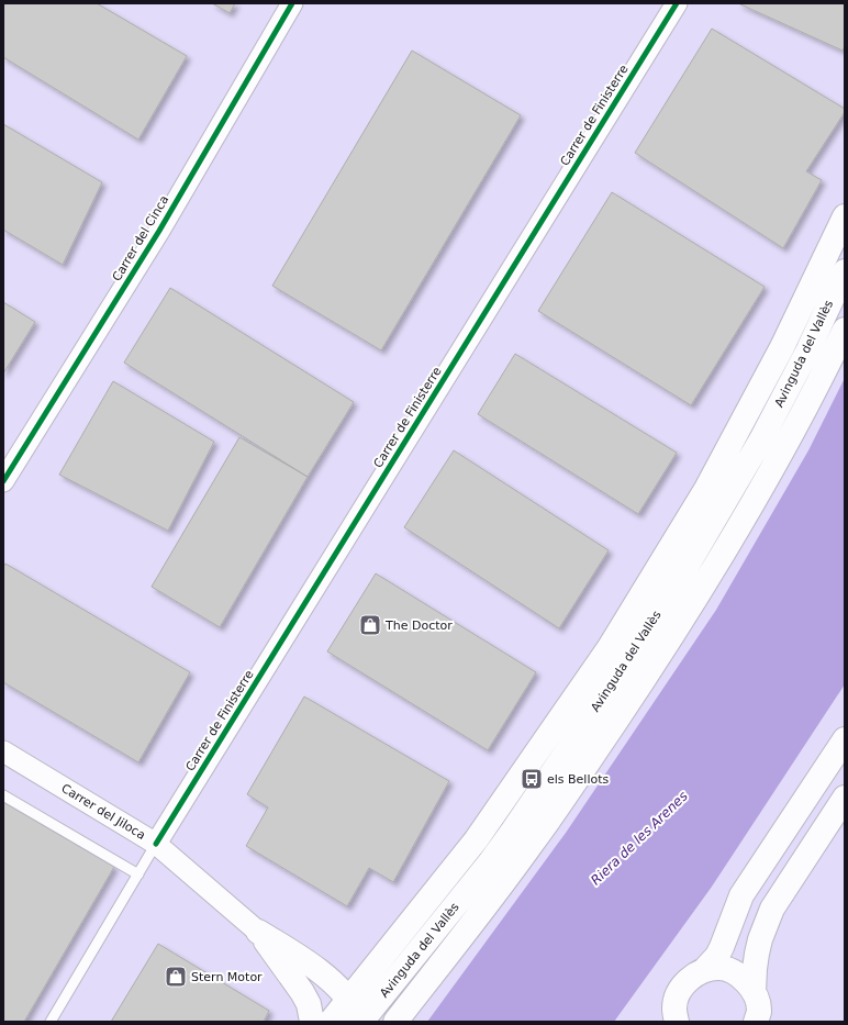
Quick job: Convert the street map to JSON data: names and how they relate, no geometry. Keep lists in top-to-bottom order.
{
  "streets": {
    "main road": ["Avinguda del Vallès"],
    "street": ["Carrer de Finisterre", "Carrer del Cinca", "Carrer del Jiloca"]
  },
  "crossings": [
    ["Carrer de Finisterre", "Carrer del Jiloca"]
  ],
  "water": ["Riera de les Arenes"],
  "places": {
    "shop": ["The Doctor", "Stern Motor"],
    "bus stop": ["els Bellots"]
  }
}
